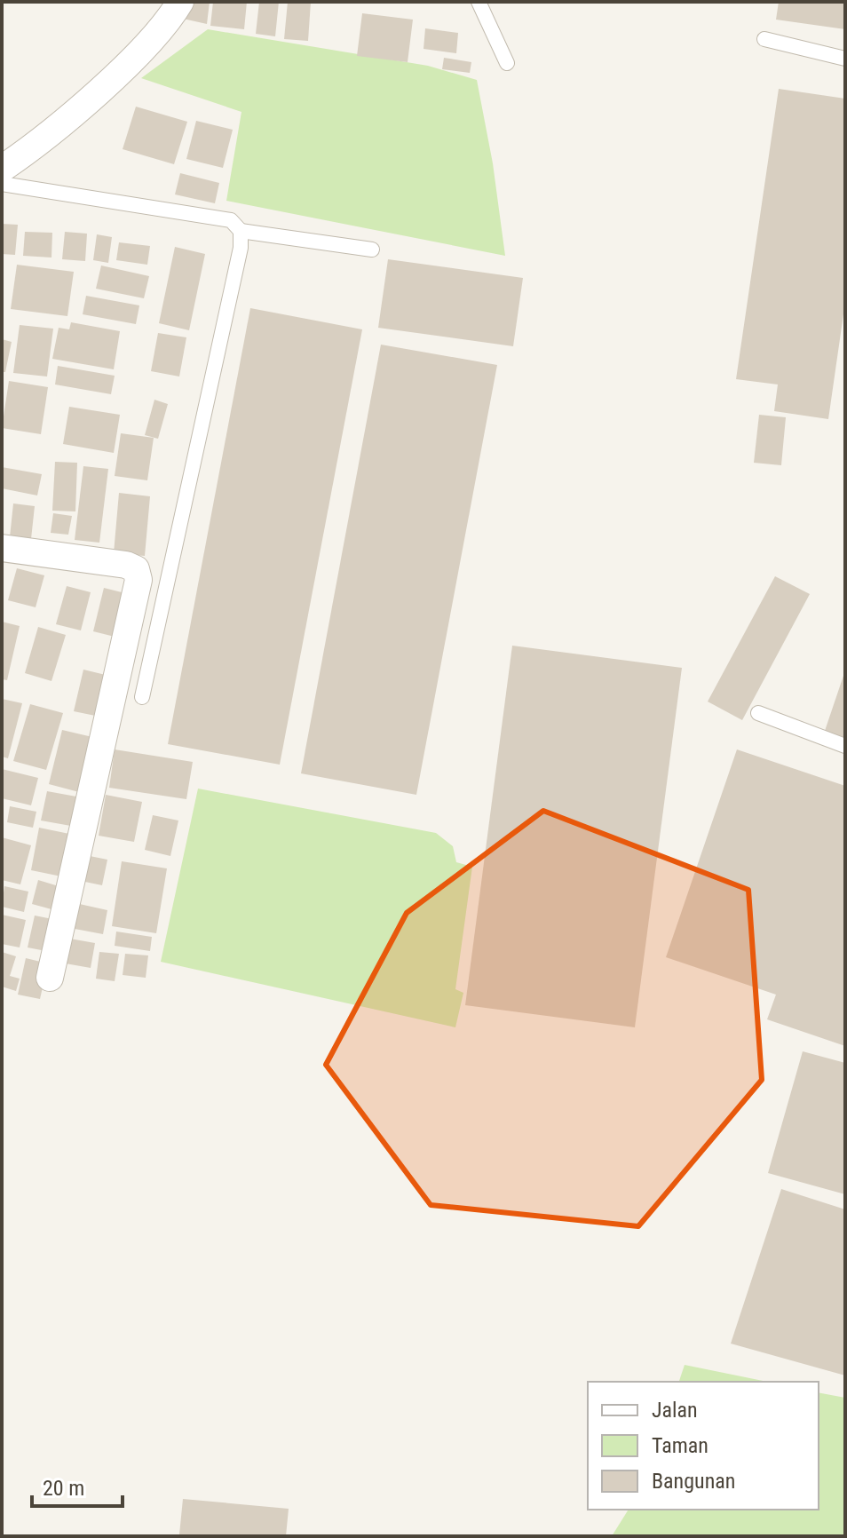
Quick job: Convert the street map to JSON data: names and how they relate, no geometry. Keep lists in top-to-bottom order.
{
  "legend": ["Jalan", "Taman", "Bangunan"],
  "scale_bar": "20 m"
}
